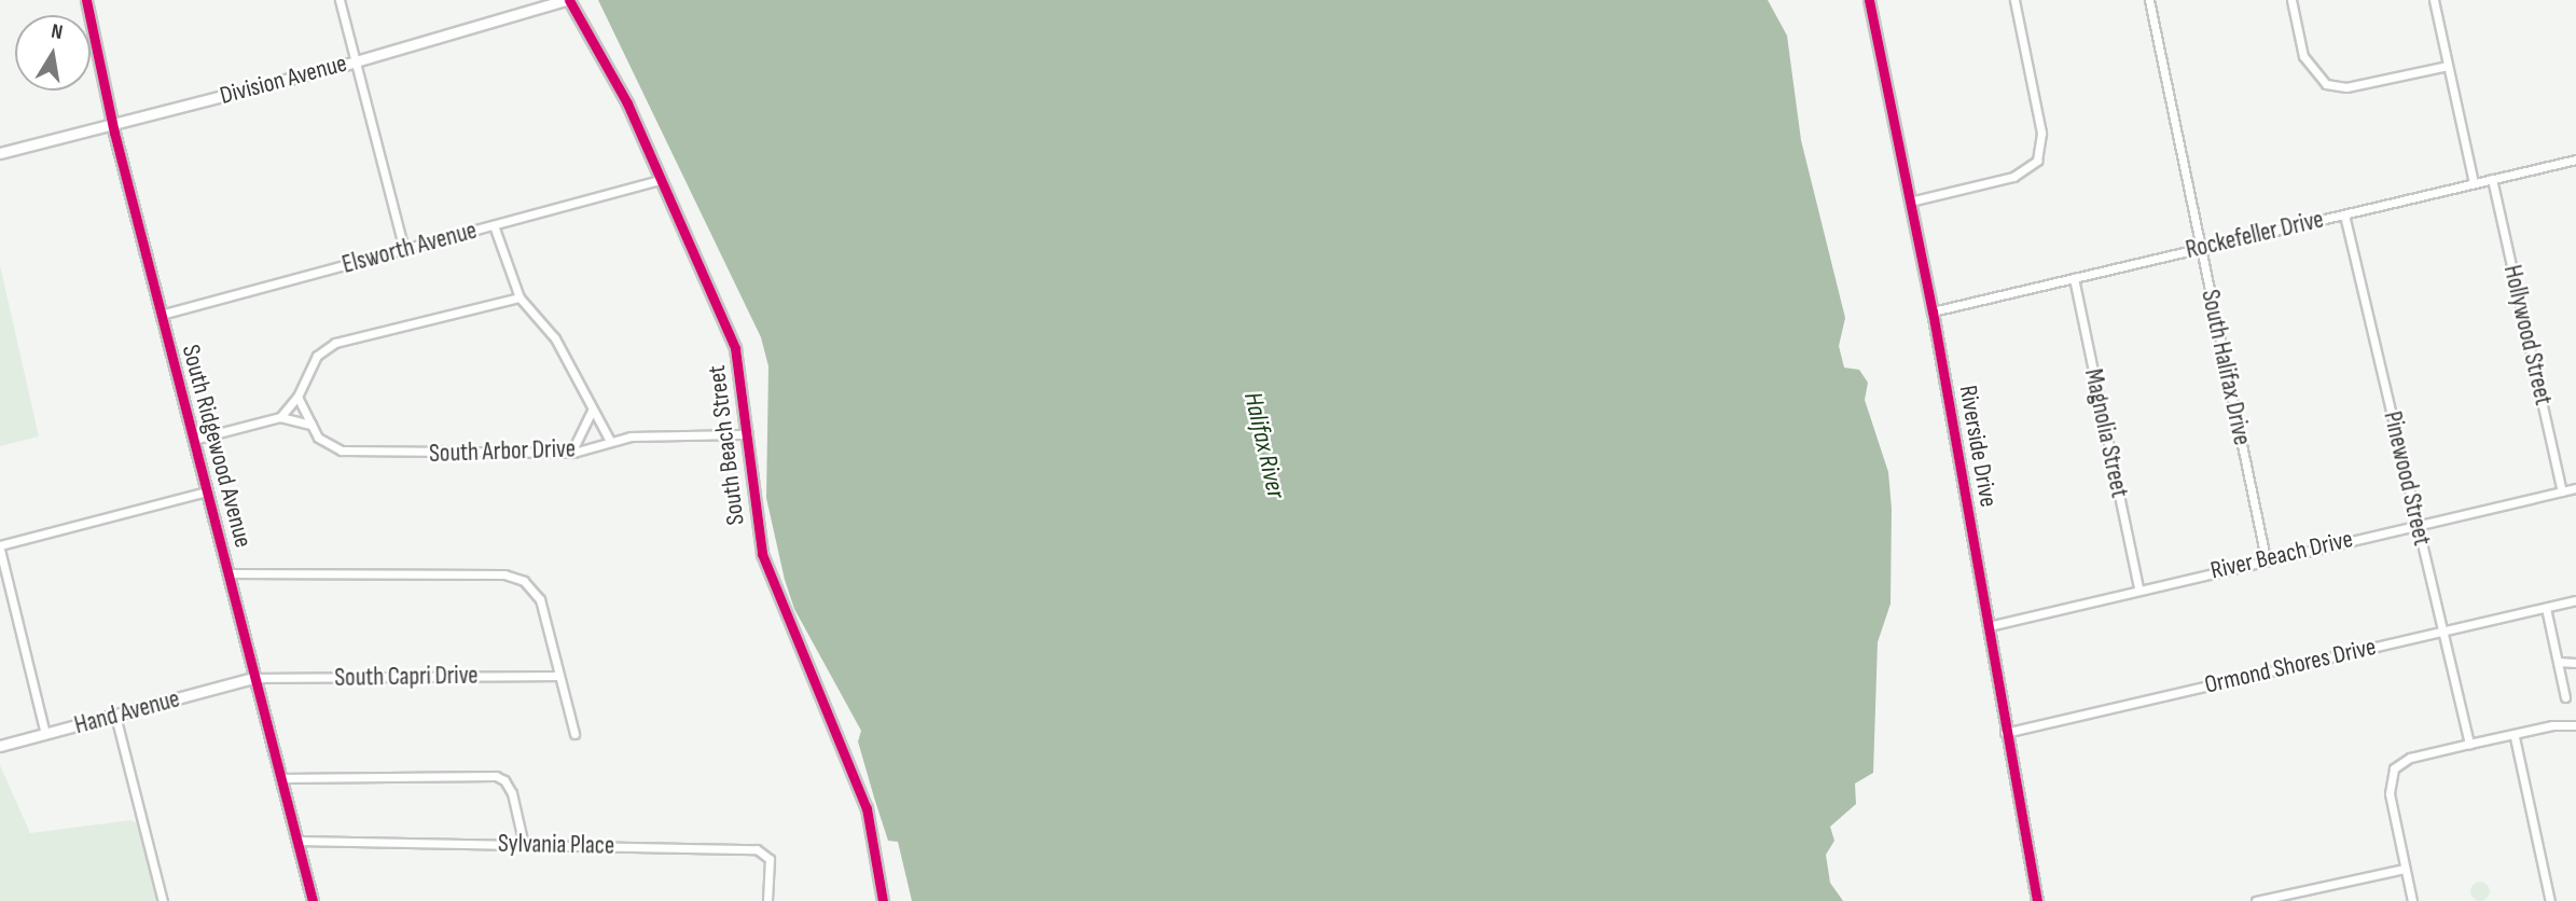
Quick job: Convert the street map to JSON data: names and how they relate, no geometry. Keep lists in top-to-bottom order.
{
  "streets": {
    "street": [
      "Division Avenue",
      "Rockefeller Drive",
      "Elsworth Avenue",
      "Hollywood Street",
      "South Halifax Drive",
      "Magnolia Street",
      "South Beach Street",
      "South Ridgewood Avenue",
      "Riverside Drive",
      "South Arbor Drive",
      "Pinewood Street",
      "River Beach Drive",
      "Ormond Shores Drive",
      "South Capri Drive",
      "Hand Avenue",
      "Sylvania Place"
    ]
  },
  "crossings": [
    ["Division Avenue", "South Beach Street"],
    ["Division Avenue", "South Ridgewood Avenue"],
    ["Rockefeller Drive", "Hollywood Street"],
    ["Rockefeller Drive", "South Halifax Drive"],
    ["Rockefeller Drive", "Magnolia Street"],
    ["Rockefeller Drive", "Riverside Drive"],
    ["Rockefeller Drive", "Pinewood Street"],
    ["Elsworth Avenue", "South Beach Street"],
    ["Elsworth Avenue", "South Ridgewood Avenue"],
    ["Hollywood Street", "River Beach Drive"],
    ["South Halifax Drive", "River Beach Drive"],
    ["Magnolia Street", "River Beach Drive"],
    ["South Beach Street", "South Arbor Drive"],
    ["South Ridgewood Avenue", "South Arbor Drive"],
    ["South Ridgewood Avenue", "South Capri Drive"],
    ["South Ridgewood Avenue", "Hand Avenue"],
    ["South Ridgewood Avenue", "Sylvania Place"],
    ["Riverside Drive", "River Beach Drive"],
    ["Riverside Drive", "Ormond Shores Drive"],
    ["Pinewood Street", "River Beach Drive"],
    ["Pinewood Street", "Ormond Shores Drive"],
    ["South Capri Drive", "Hand Avenue"]
  ],
  "water": ["Halifax River"],
  "north": "top"
}
